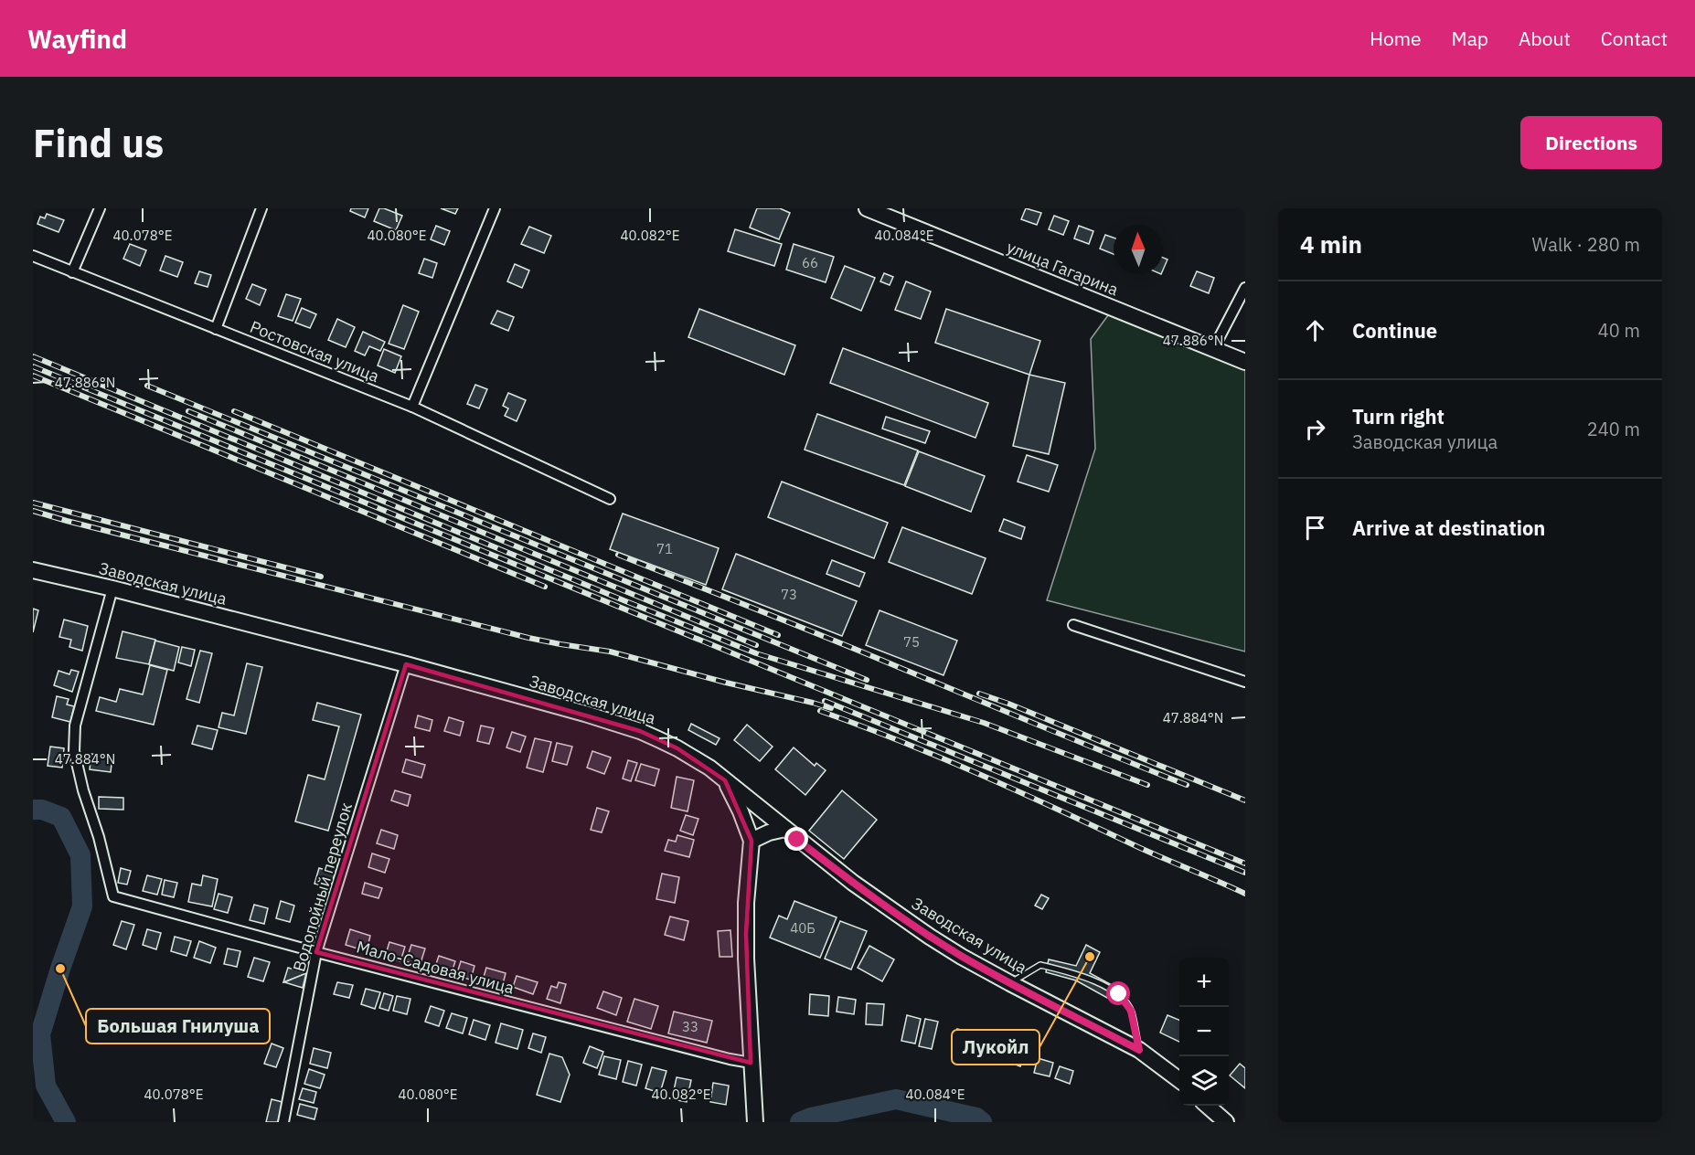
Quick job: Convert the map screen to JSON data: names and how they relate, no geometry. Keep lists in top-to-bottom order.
{
  "streets": {
    "main road": ["улица Гагарина", "Заводская улица"],
    "street": ["Ростовская улица", "Водопойный переулок", "Мало-Садовая улица"]
  },
  "crossings": [
    ["Заводская улица", "Водопойный переулок"],
    ["Заводская улица", "Мало-Садовая улица"],
    ["Водопойный переулок", "Мало-Садовая улица"]
  ],
  "places": ["Лукойл", "Большая Гнилуша"],
  "house_numbers": [
    "66",
    "71",
    "73",
    "75",
    "40Б",
    "33"
  ],
  "north": "top",
  "page": {
    "header": "Wayfind",
    "nav": [
      "Home",
      "Map",
      "About",
      "Contact"
    ],
    "buttons": "Directions",
    "title": "Find us",
    "heading": ["4 min", "Walk · 280 m"],
    "list": [
      ["Continue", "40 m"],
      ["Turn right", "Заводская улица", "240 m"],
      "Arrive at destination"
    ],
    "map_buttons": ["+", "−"]
  },
  "coordinates": [
    "40.078°E",
    "40.080°E",
    "40.082°E",
    "40.084°E",
    "47.886°N",
    "47.884°N"
  ]
}
